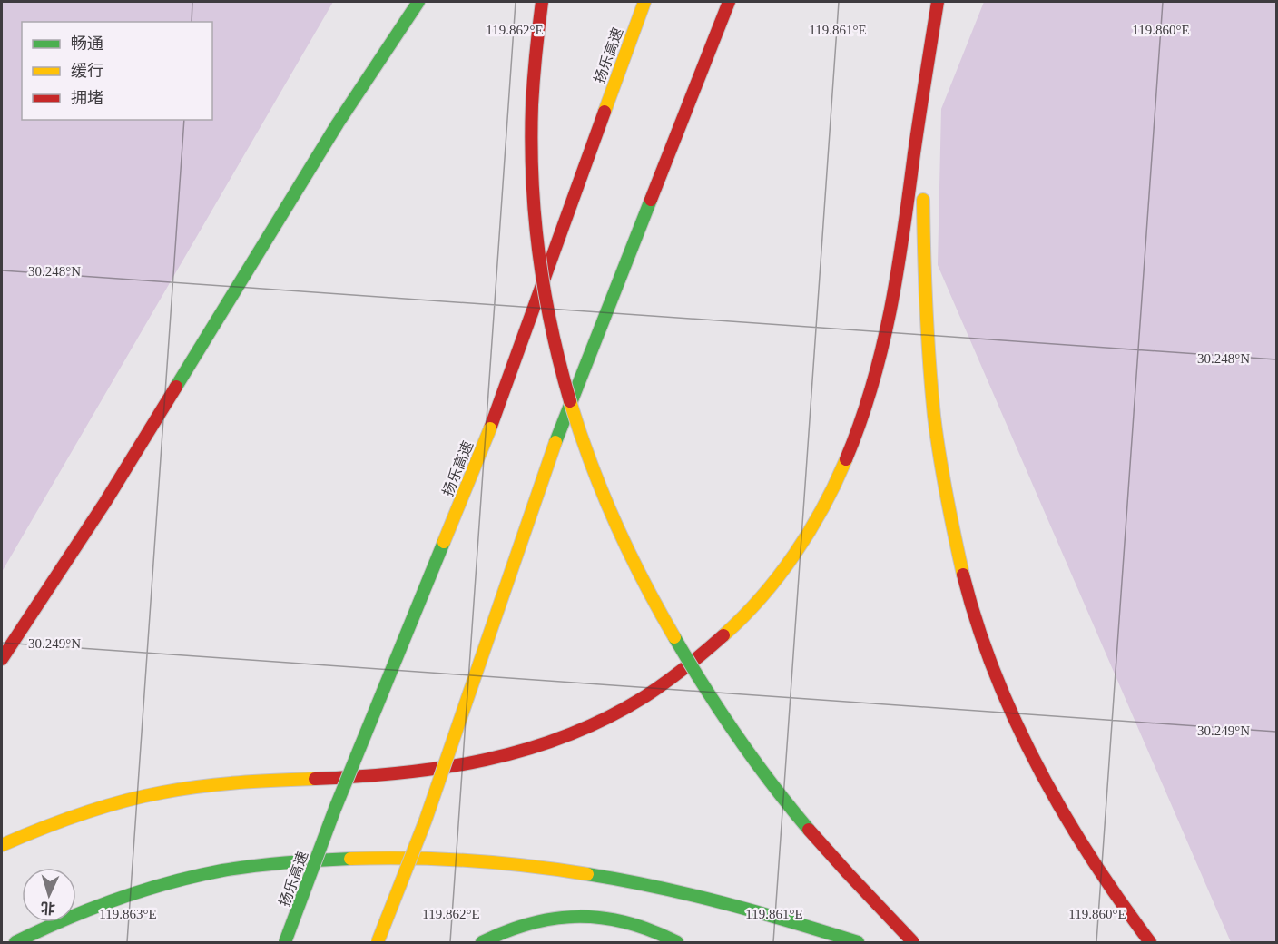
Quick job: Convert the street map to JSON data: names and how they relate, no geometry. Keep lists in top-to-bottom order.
{
  "streets": {
    "highway": ["扬乐高速"]
  },
  "legend": ["畅通", "缓行", "拥堵"],
  "north": "bottom",
  "coordinates": [
    "119.862°E",
    "119.861°E",
    "119.860°E",
    "30.248°N",
    "30.249°N",
    "119.863°E"
  ]
}
